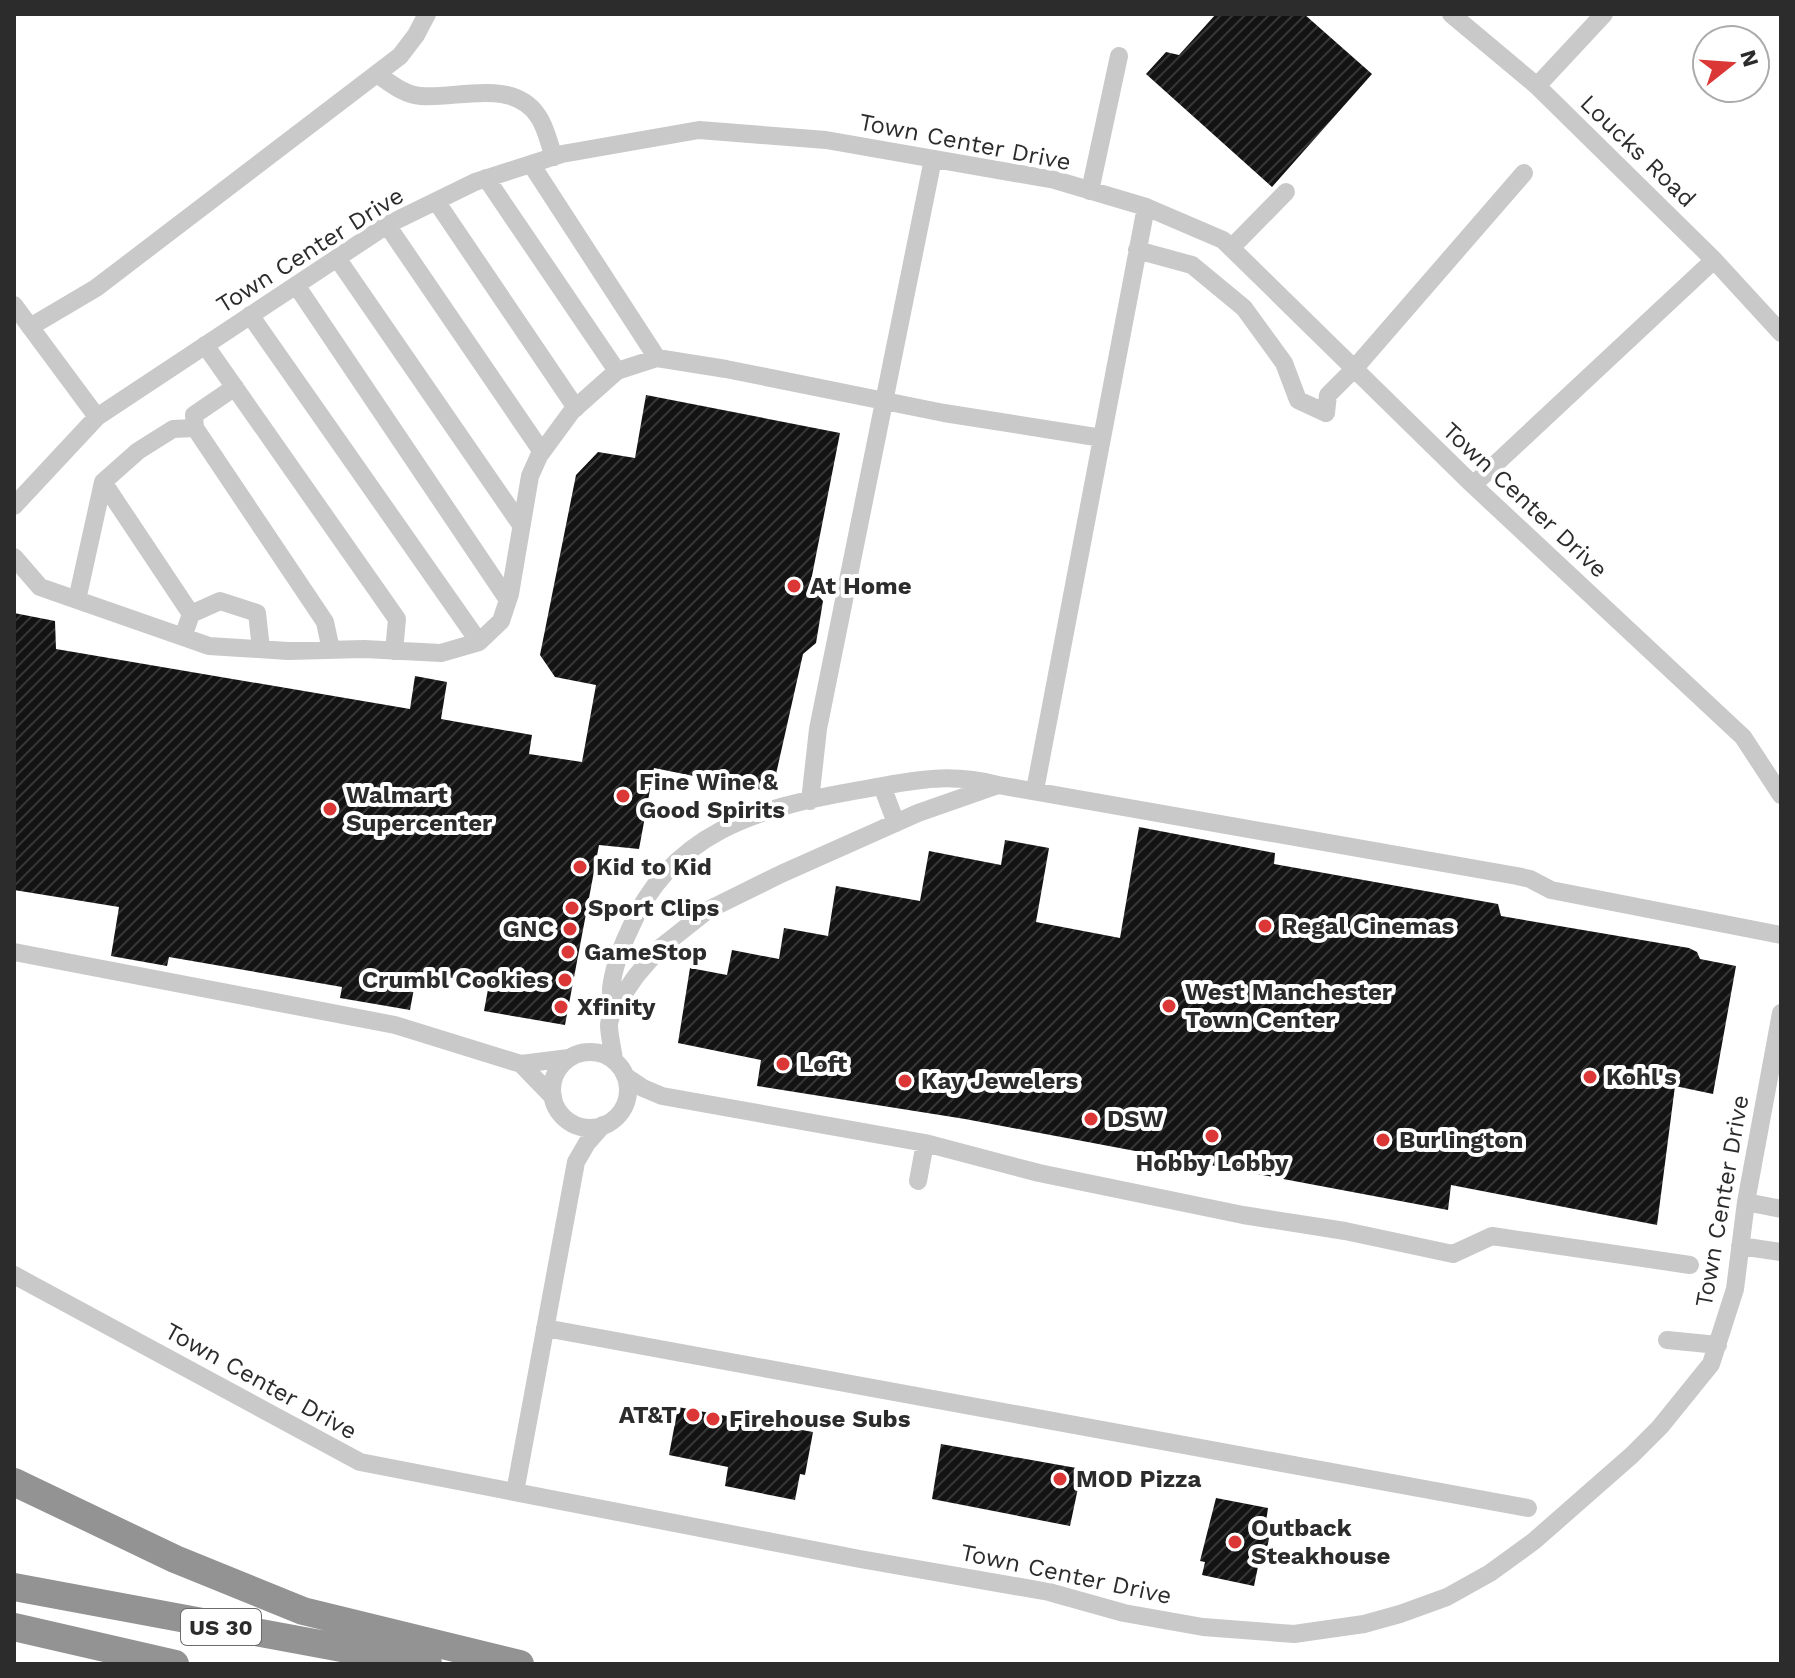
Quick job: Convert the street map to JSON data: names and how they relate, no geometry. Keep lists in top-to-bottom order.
{
  "streets": {
    "highway": ["US 30"],
    "street": ["Town Center Drive", "Loucks Road"]
  },
  "places": [
    "At Home",
    "Fine Wine & Good Spirits",
    "Walmart Supercenter",
    "Kid to Kid",
    "Sport Clips",
    "Regal Cinemas",
    "GNC",
    "GameStop",
    "Crumbl Cookies",
    "West Manchester Town Center",
    "Xfinity",
    "Loft",
    "Kohl's",
    "Kay Jewelers",
    "DSW",
    "Hobby Lobby",
    "Burlington",
    "AT&T",
    "Firehouse Subs",
    "MOD Pizza",
    "Outback Steakhouse"
  ],
  "north": "right"
}
